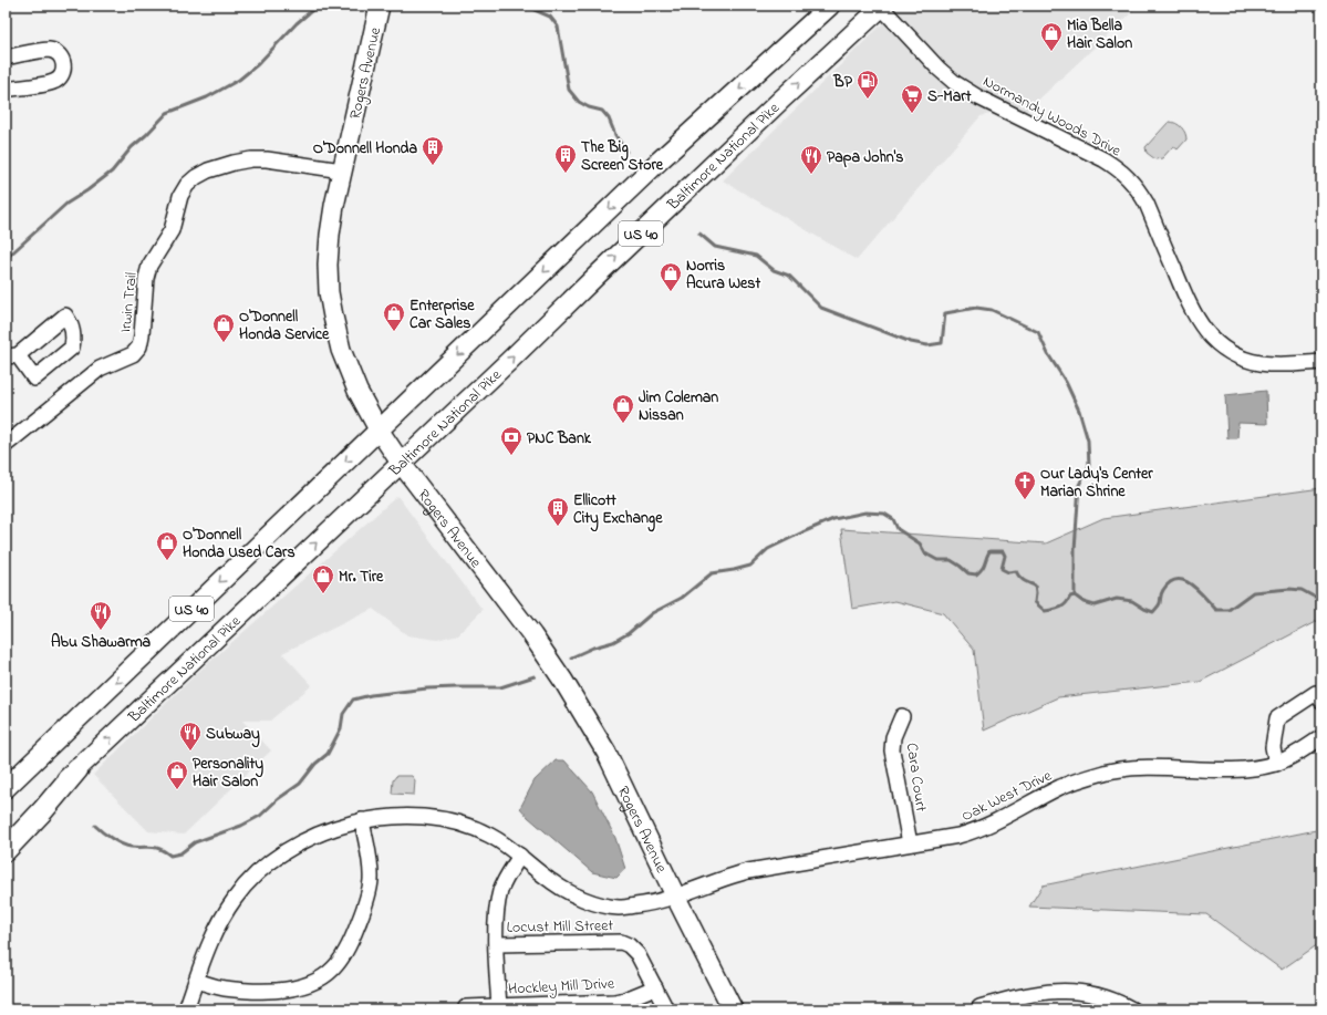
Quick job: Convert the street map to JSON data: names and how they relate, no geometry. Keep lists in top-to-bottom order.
{
  "streets": {
    "main road": ["Rogers Avenue", "Baltimore National Pike", "US 40"],
    "street": [
      "Normandy Woods Drive",
      "Irwin Trail",
      "Cara Court",
      "Oak West Drive",
      "Locust Mill Street",
      "Hockley Mill Drive"
    ]
  },
  "crossings": [
    ["Rogers Avenue", "Baltimore National Pike"],
    ["Rogers Avenue", "US 40"],
    ["Rogers Avenue", "Irwin Trail"],
    ["Rogers Avenue", "Oak West Drive"],
    ["Normandy Woods Drive", "Baltimore National Pike"],
    ["Cara Court", "Oak West Drive"],
    ["Locust Mill Street", "Hockley Mill Drive"]
  ],
  "places": {
    "shop": [
      "Mia Bella Hair Salon",
      "Norris Acura West",
      "Enterprise Car Sales",
      "O'Donnell Honda Service",
      "Jim Coleman Nissan",
      "O'Donnell Honda Used Cars",
      "Mr. Tire",
      "Personality Hair Salon"
    ],
    "fuel station": ["BP"],
    "supermarket": ["S-Mart"],
    "building": ["O'Donnell Honda", "The Big Screen Store", "Ellicott City Exchange"],
    "restaurant": ["Papa John's", "Abu Shawarma", "Subway"],
    "bank": ["PNC Bank"],
    "church": ["Our Lady's Center Marian Shrine"]
  }
}
